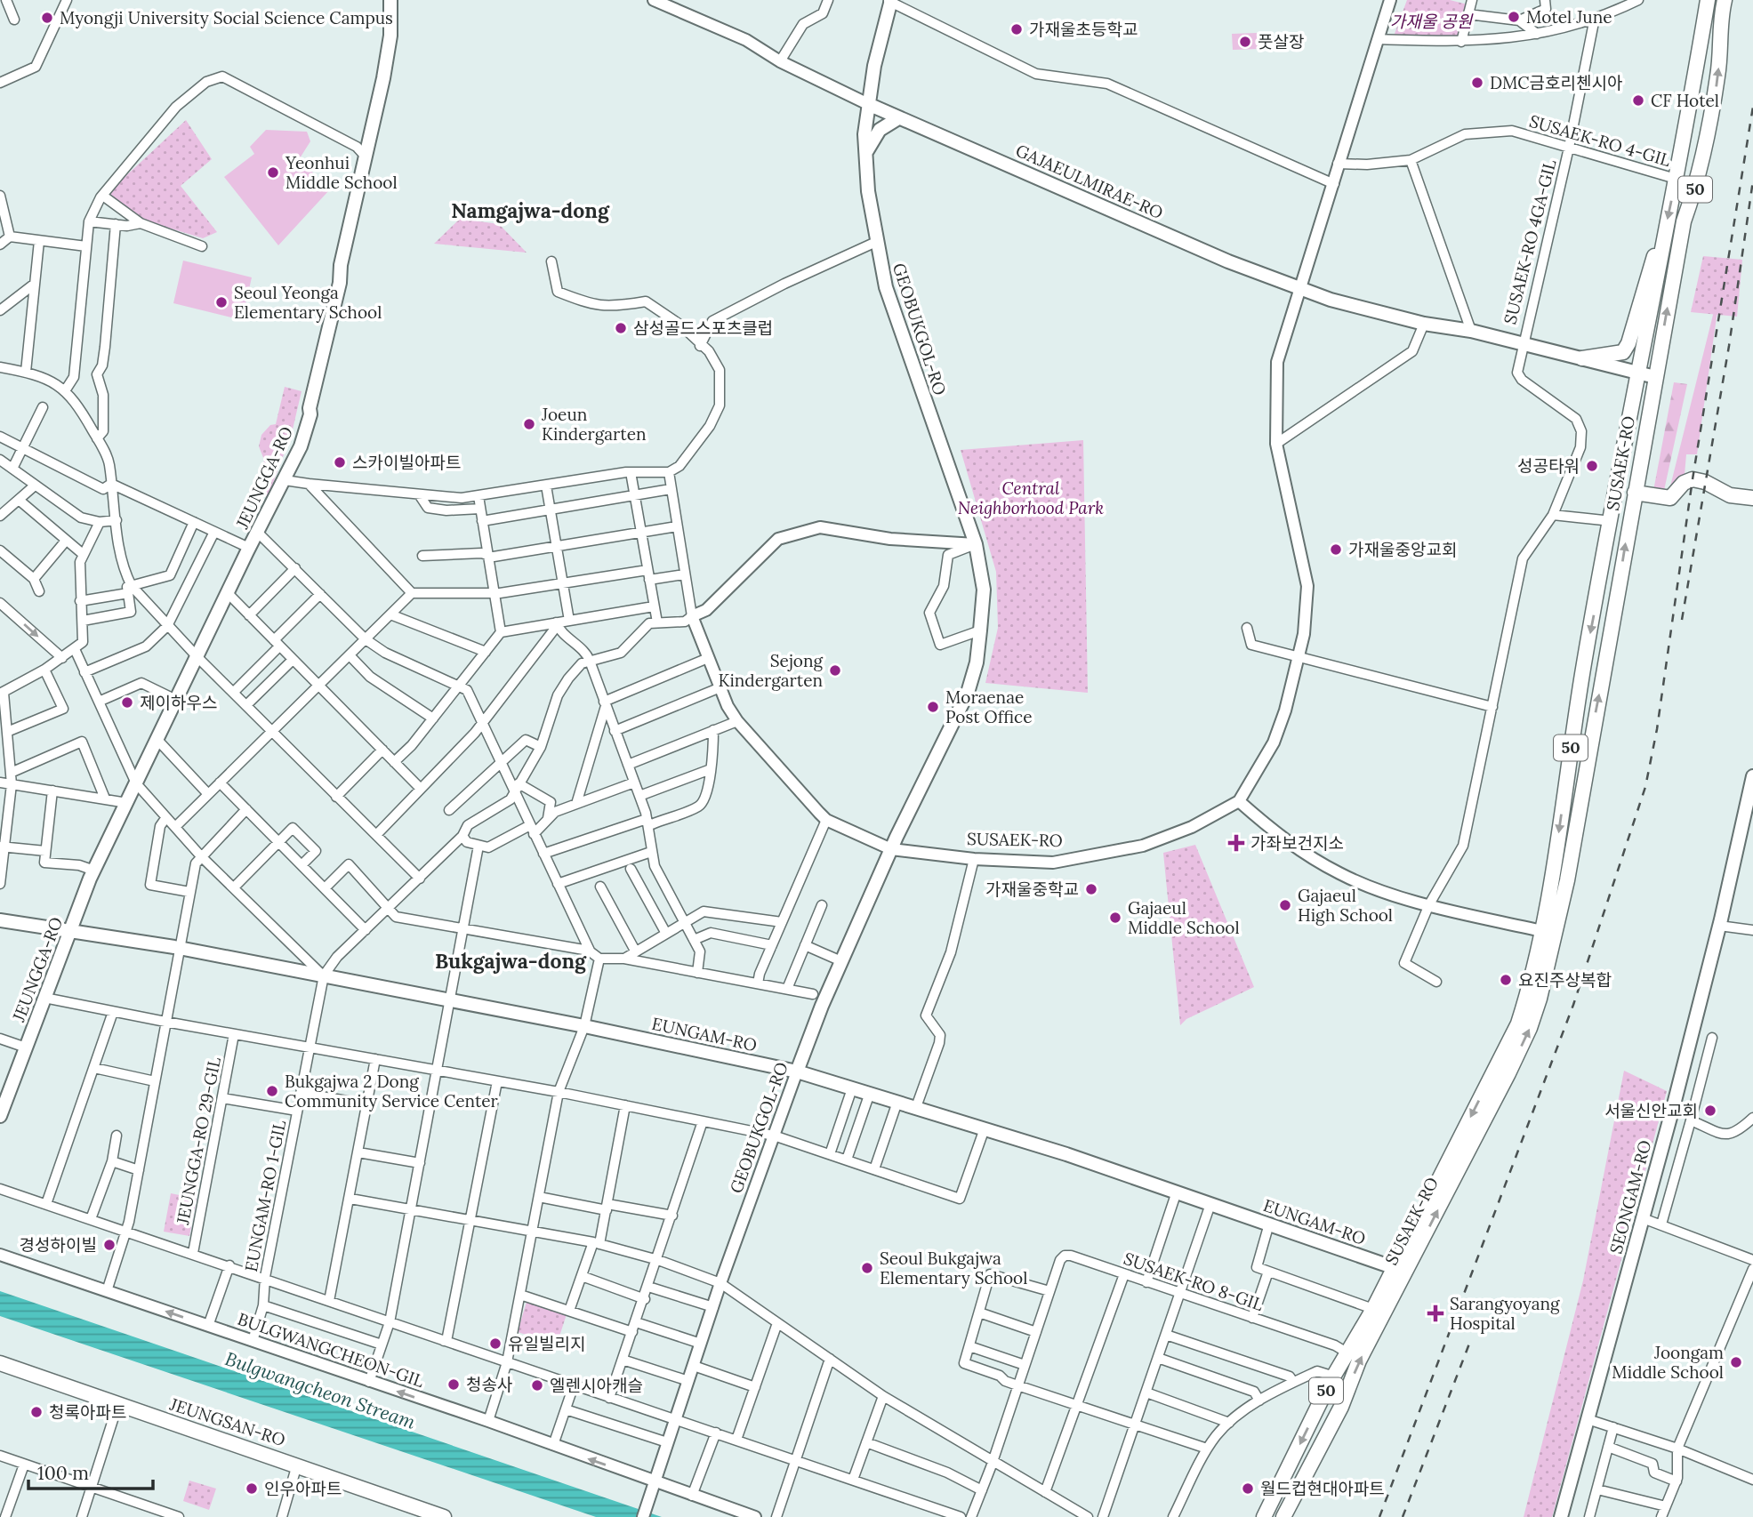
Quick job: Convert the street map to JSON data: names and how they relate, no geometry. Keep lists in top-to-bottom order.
{
  "streets": {
    "main road": [
      "GAJAEULMIRAE-RO",
      "50",
      "GEOBUKGOL-RO",
      "SUSAEK-RO",
      "JEUNGGA-RO",
      "EUNGAM-RO",
      "SEONGAM-RO",
      "JEUNGSAN-RO"
    ],
    "street": [
      "SUSAEK-RO 4-GIL",
      "SUSAEK-RO 4GA-GIL",
      "JEUNGGA-RO 29-GIL",
      "EUNGAM-RO 1-GIL",
      "SUSAEK-RO 8-GIL",
      "BULGWANGCHEON-GIL"
    ]
  },
  "crossings": [
    ["SUSAEK-RO 4-GIL", "SUSAEK-RO 4GA-GIL"],
    ["SUSAEK-RO 4-GIL", "SUSAEK-RO"],
    ["GAJAEULMIRAE-RO", "SUSAEK-RO 4GA-GIL"],
    ["GAJAEULMIRAE-RO", "GEOBUKGOL-RO"],
    ["GAJAEULMIRAE-RO", "SUSAEK-RO"],
    ["GEOBUKGOL-RO", "SUSAEK-RO"],
    ["GEOBUKGOL-RO", "EUNGAM-RO"],
    ["GEOBUKGOL-RO", "BULGWANGCHEON-GIL"],
    ["SUSAEK-RO", "EUNGAM-RO"],
    ["SUSAEK-RO", "SUSAEK-RO 8-GIL"],
    ["JEUNGGA-RO", "EUNGAM-RO"],
    ["EUNGAM-RO", "EUNGAM-RO 1-GIL"],
    ["EUNGAM-RO 1-GIL", "BULGWANGCHEON-GIL"]
  ],
  "districts": ["Namgajwa-dong", "Bukgajwa-dong"],
  "water": ["Bulgwangcheon Stream"],
  "parks": ["가재울 공원", "Central Neighborhood Park"],
  "places": {
    "other": [
      "Motel June",
      "Myongji University Social Science Campus",
      "가재울초등학교",
      "풋살장",
      "DMC금호리첸시아",
      "CF Hotel",
      "Yeonhui Middle School",
      "Seoul Yeonga Elementary School",
      "삼성골드스포츠클럽",
      "Joeun Kindergarten",
      "스카이빌아파트",
      "성공타워",
      "가재울중앙교회",
      "Sejong Kindergarten",
      "제이하우스",
      "Moraenae Post Office",
      "가재울중학교",
      "Gajaeul High School",
      "Gajaeul Middle School",
      "요진주상복합",
      "Bukgajwa 2 Dong Community Service Center",
      "서울신안교회",
      "경성하이빌",
      "Seoul Bukgajwa Elementary School",
      "유일빌리지",
      "Joongam Middle School",
      "청송사",
      "엘렌시아캐슬",
      "청록아파트",
      "인우아파트",
      "월드컵현대아파트"
    ],
    "health": ["가좌보건지소", "Sarangyoyang Hospital"]
  },
  "scale_bar": "100 m"
}
